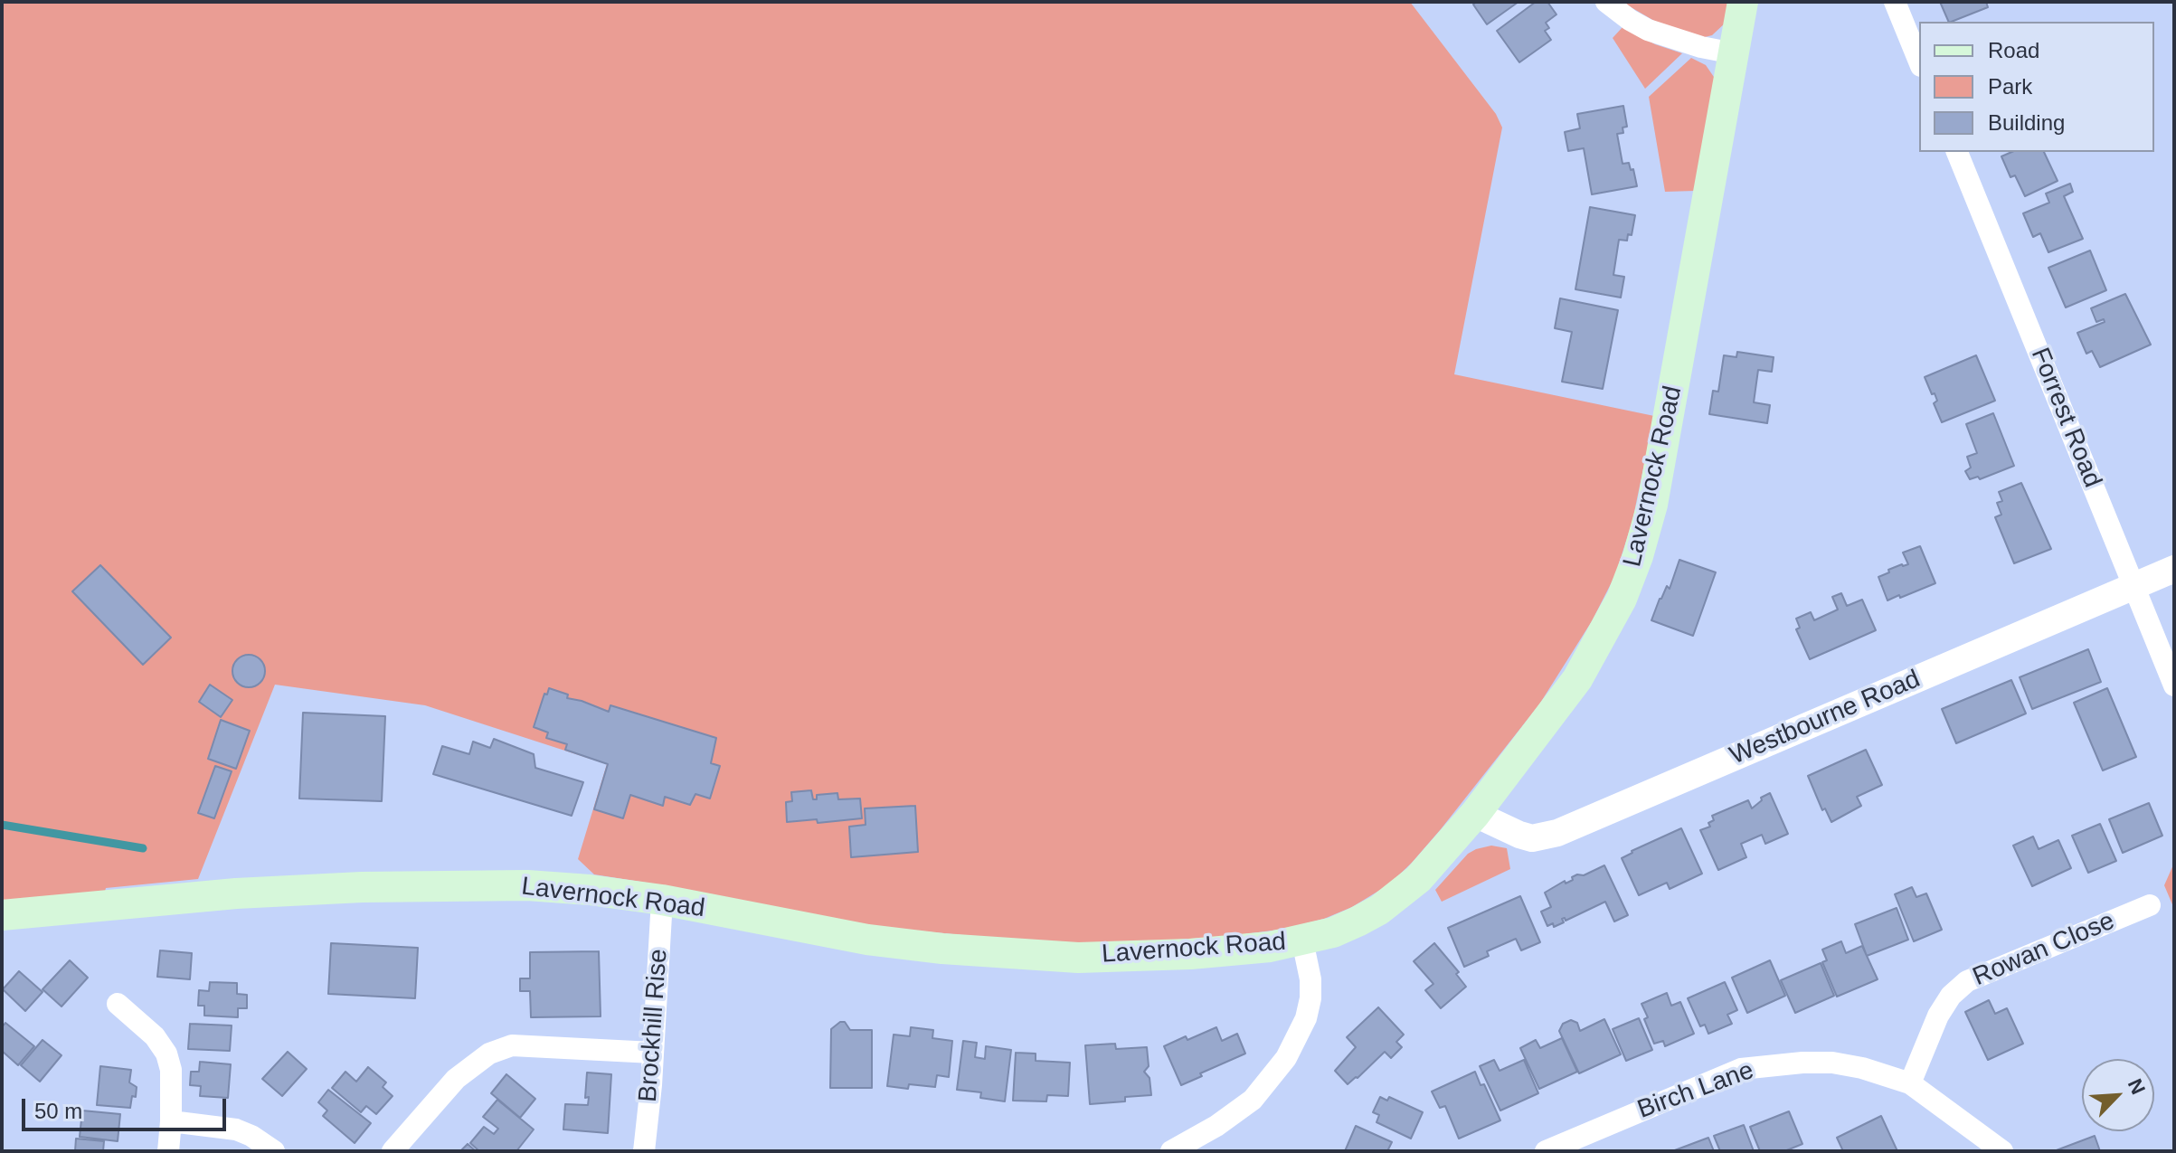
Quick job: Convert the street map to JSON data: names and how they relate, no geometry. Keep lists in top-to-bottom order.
{
  "streets": {
    "main road": ["Lavernock Road"],
    "street": [
      "Forrest Road",
      "Westbourne Road",
      "Rowan Close",
      "Brockhill Rise",
      "Birch Lane"
    ]
  },
  "crossings": [
    ["Forrest Road", "Westbourne Road"],
    ["Lavernock Road", "Westbourne Road"],
    ["Lavernock Road", "Brockhill Rise"],
    ["Rowan Close", "Birch Lane"]
  ],
  "legend": ["Road", "Park", "Building"],
  "scale_bar": "50 m",
  "north": "top right"
}
